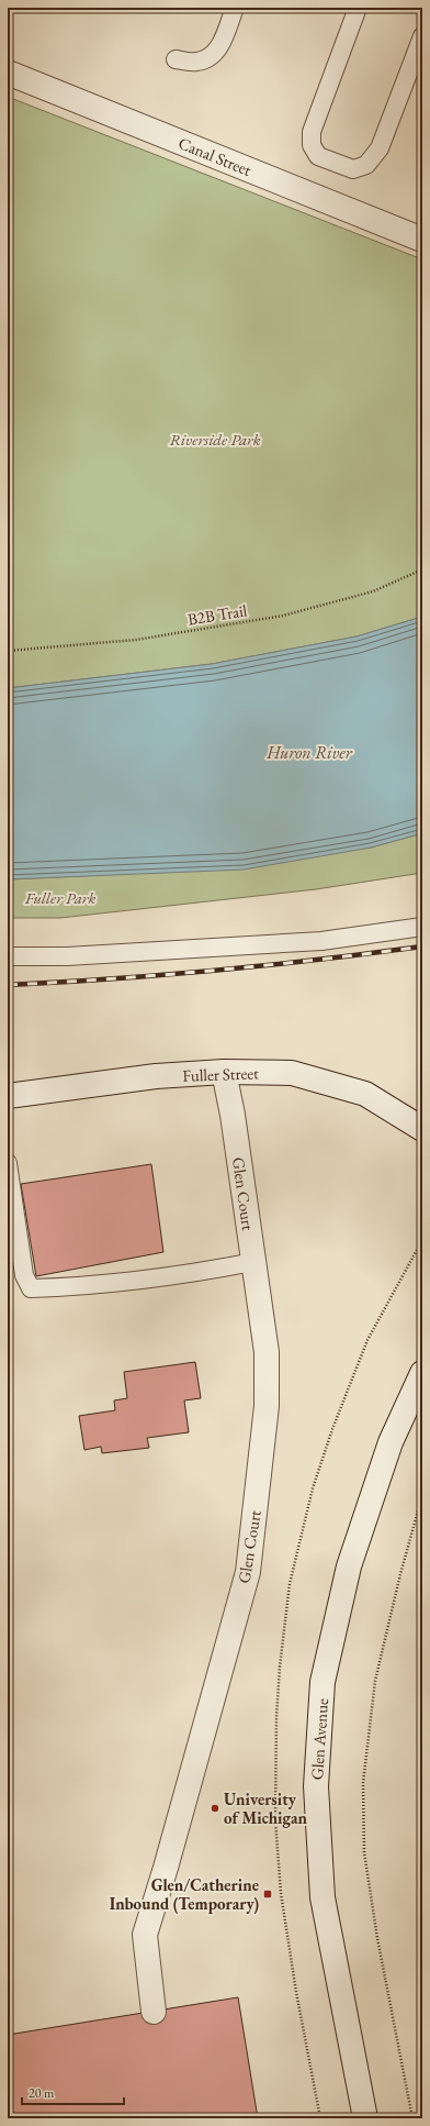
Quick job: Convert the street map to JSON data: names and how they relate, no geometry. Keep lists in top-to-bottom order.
{
  "streets": {
    "street": [
      "Canal Street",
      "Fuller Street",
      "Glen Court",
      "Glen Avenue"
    ],
    "path": ["B2B Trail"]
  },
  "crossings": [
    ["Fuller Street", "Glen Court"]
  ],
  "water": ["Huron River"],
  "parks": ["Riverside Park", "Fuller Park"],
  "places": {
    "other": ["University of Michigan"],
    "transit": ["Glen/Catherine Inbound (Temporary)"]
  },
  "scale_bar": "20 m"
}
